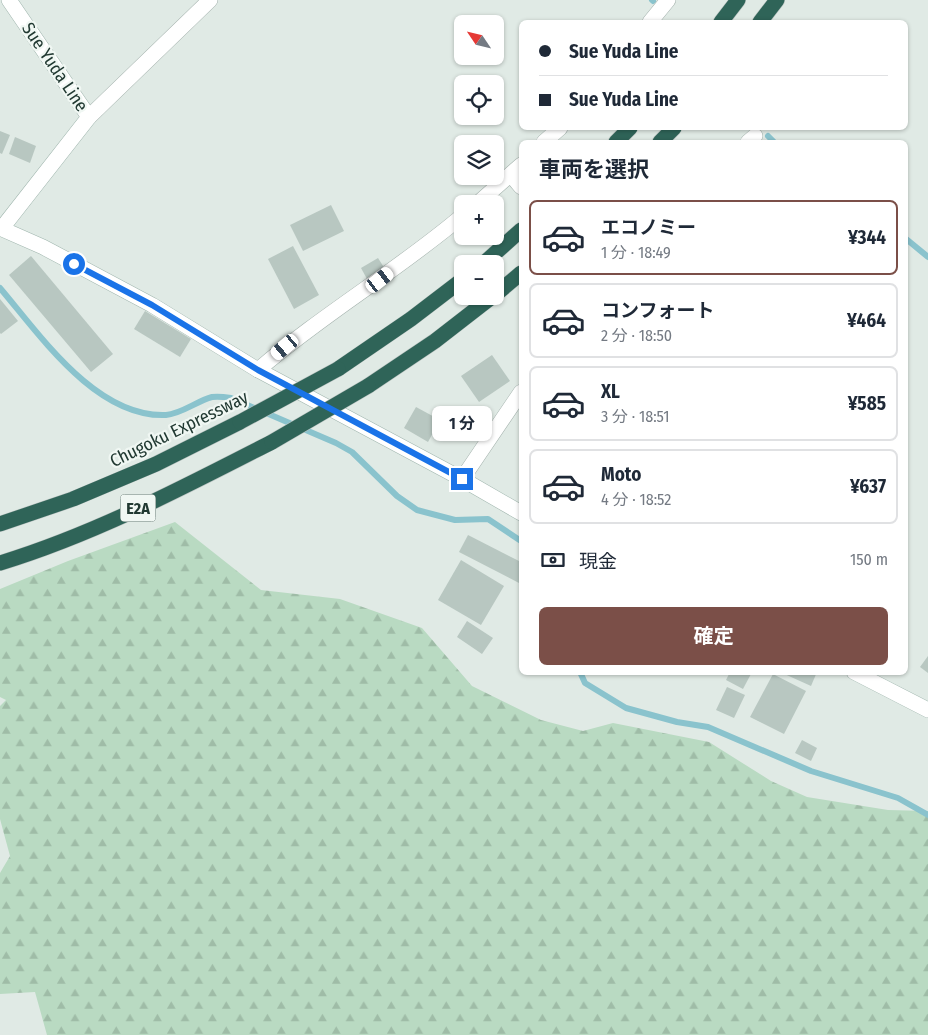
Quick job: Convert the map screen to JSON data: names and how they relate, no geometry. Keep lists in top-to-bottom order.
{
  "streets": {
    "highway": ["Chugoku Expressway", "E2A"],
    "main road": ["Sue Yuda Line"]
  },
  "north": "top left",
  "page": {
    "map_buttons": ["+", "−"],
    "banner": ["Sue Yuda Line", "Sue Yuda Line"],
    "heading": "車両を選択",
    "list": [
      {
        "name": "エコノミー",
        "note": "1 分 · 18:49",
        "value": "¥344"
      },
      {
        "name": "コンフォート",
        "note": "2 分 · 18:50",
        "value": "¥464"
      },
      {
        "name": "XL",
        "note": "3 分 · 18:51",
        "value": "¥585"
      },
      {
        "name": "Moto",
        "note": "4 分 · 18:52",
        "value": "¥637"
      }
    ],
    "bubble": "1 分",
    "pay": ["現金", "150 m"],
    "buttons": "確定"
  }
}
